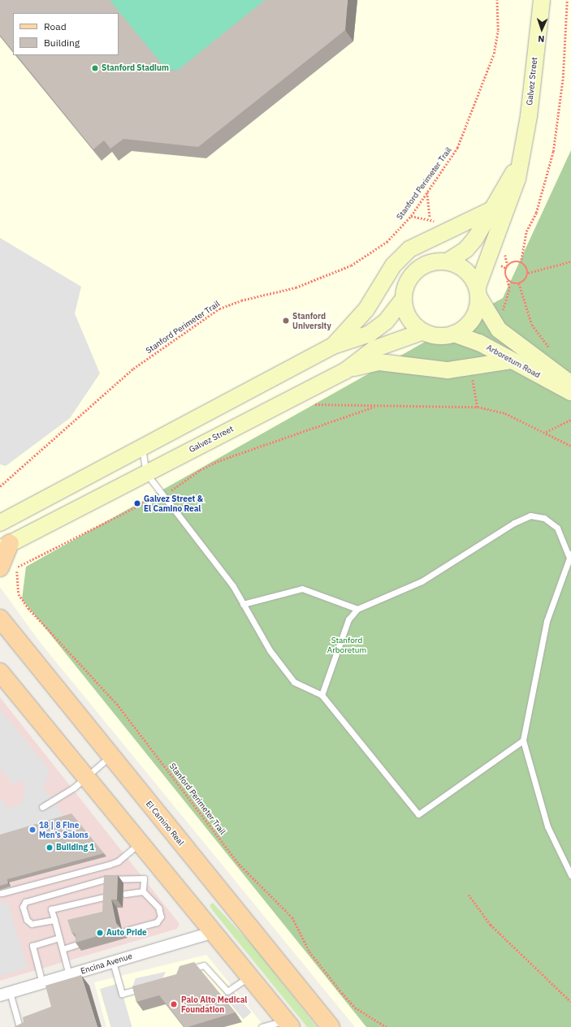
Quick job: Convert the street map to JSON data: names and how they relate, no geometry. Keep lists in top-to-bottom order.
{
  "streets": {
    "main road": ["Galvez Street", "Arboretum Road", "El Camino Real"],
    "street": ["Encina Avenue"],
    "path": ["Stanford Perimeter Trail"]
  },
  "crossings": [
    ["Galvez Street", "Arboretum Road"]
  ],
  "parks": ["Stanford Arboretum"],
  "places": [
    "Stanford Stadium",
    "Stanford University",
    "Galvez Street & El Camino Real",
    "18 | 8 Fine Men’s Salons",
    "Building 1",
    "Auto Pride",
    "Palo Alto Medical Foundation"
  ],
  "legend": ["Road", "Building"],
  "north": "bottom"
}
